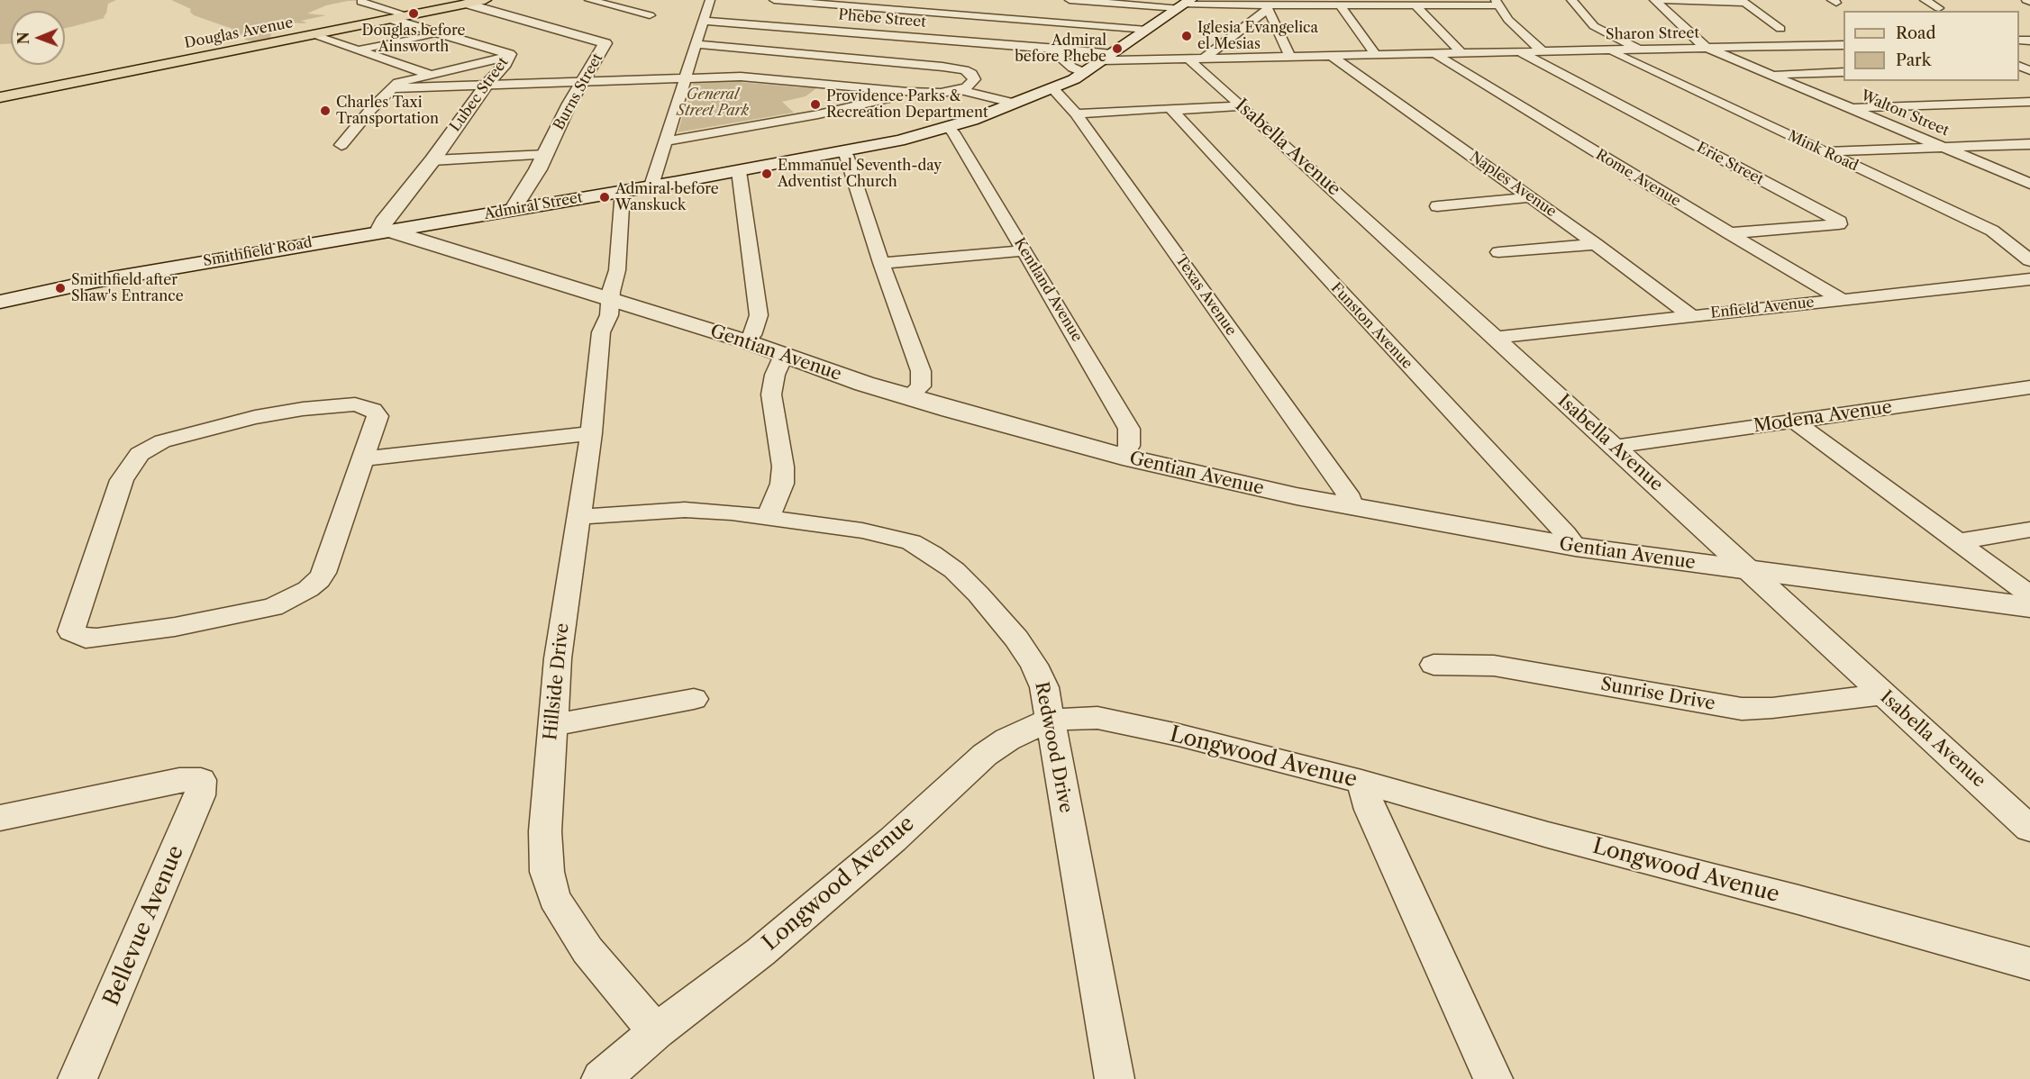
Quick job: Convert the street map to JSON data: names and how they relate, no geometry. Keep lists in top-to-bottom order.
{
  "streets": {
    "main road": ["Douglas Avenue"],
    "street": [
      "Phebe Street",
      "Sharon Street",
      "Burns Street",
      "Lubec Street",
      "Walton Street",
      "Isabella Avenue",
      "Mink Road",
      "Erie Street",
      "Rome Avenue",
      "Naples Avenue",
      "Admiral Street",
      "Smithfield Road",
      "Kentland Avenue",
      "Texas Avenue",
      "Enfield Avenue",
      "Funston Avenue",
      "Gentian Avenue",
      "Modena Avenue",
      "Hillside Drive",
      "Sunrise Drive",
      "Redwood Drive",
      "Longwood Avenue",
      "Bellevue Avenue"
    ]
  },
  "crossings": [
    ["Phebe Street", "Admiral Street"],
    ["Douglas Avenue", "Burns Street"],
    ["Douglas Avenue", "Lubec Street"],
    ["Sharon Street", "Walton Street"],
    ["Sharon Street", "Mink Road"],
    ["Sharon Street", "Erie Street"],
    ["Sharon Street", "Rome Avenue"],
    ["Burns Street", "Admiral Street"],
    ["Lubec Street", "Admiral Street"],
    ["Lubec Street", "Smithfield Road"],
    ["Lubec Street", "Gentian Avenue"],
    ["Isabella Avenue", "Enfield Avenue"],
    ["Isabella Avenue", "Gentian Avenue"],
    ["Isabella Avenue", "Modena Avenue"],
    ["Isabella Avenue", "Sunrise Drive"],
    ["Erie Street", "Rome Avenue"],
    ["Rome Avenue", "Enfield Avenue"],
    ["Naples Avenue", "Enfield Avenue"],
    ["Admiral Street", "Smithfield Road"],
    ["Admiral Street", "Kentland Avenue"],
    ["Admiral Street", "Texas Avenue"],
    ["Admiral Street", "Gentian Avenue"],
    ["Admiral Street", "Hillside Drive"],
    ["Smithfield Road", "Gentian Avenue"],
    ["Kentland Avenue", "Gentian Avenue"],
    ["Texas Avenue", "Gentian Avenue"],
    ["Funston Avenue", "Gentian Avenue"],
    ["Gentian Avenue", "Hillside Drive"],
    ["Hillside Drive", "Redwood Drive"],
    ["Hillside Drive", "Longwood Avenue"],
    ["Redwood Drive", "Longwood Avenue"]
  ],
  "parks": ["General Street Park"],
  "places": [
    "Douglas before Ainsworth",
    "Iglesia Evangelica el Mesias",
    "Admiral before Phebe",
    "Providence Parks & Recreation Department",
    "Charles Taxi Transportation",
    "Emmanuel Seventh-day Adventist Church",
    "Admiral before Wanskuck",
    "Smithfield after Shaw's Entrance"
  ],
  "legend": ["Road", "Park"],
  "north": "left"
}
